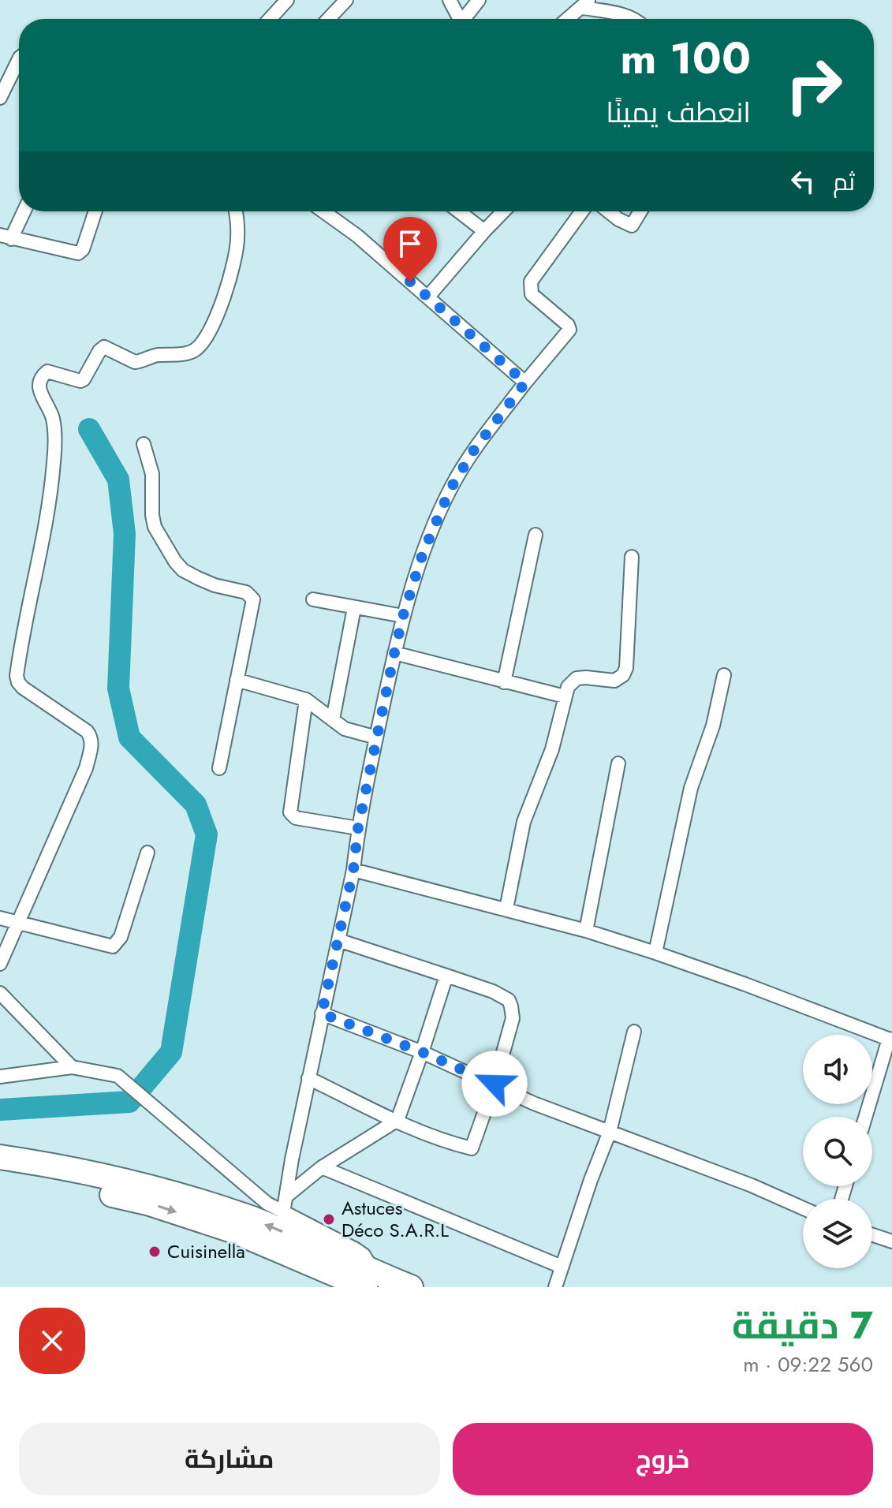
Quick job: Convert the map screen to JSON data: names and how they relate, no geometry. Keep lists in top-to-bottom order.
{
  "places": ["Astuces Déco S.A.R.L", "Cuisinella"],
  "page": {
    "turn": ["100 m", "انعطف يمينًا"],
    "then": "ثم",
    "heading": ["7 دقيقة", "560 m · 09:22"],
    "buttons": ["خروج", "مشاركة"]
  }
}
